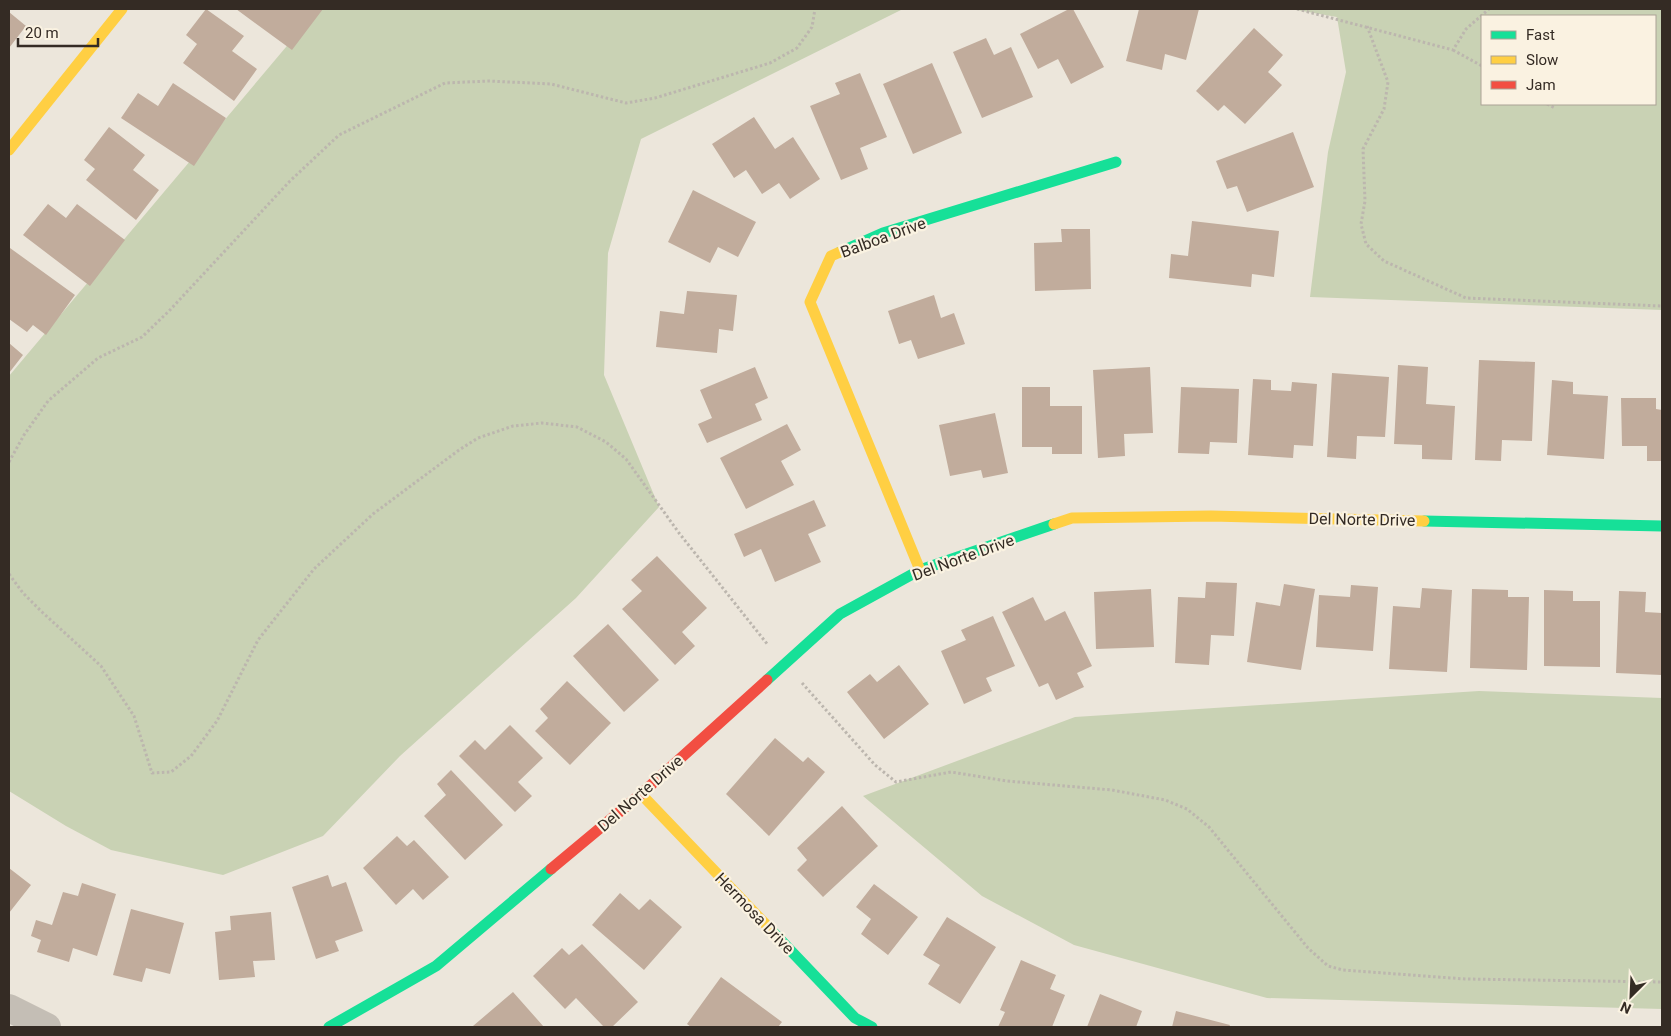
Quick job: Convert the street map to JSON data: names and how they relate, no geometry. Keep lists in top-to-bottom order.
{
  "streets": {
    "street": ["Balboa Drive", "Del Norte Drive", "Hermosa Drive"]
  },
  "crossings": [
    ["Balboa Drive", "Del Norte Drive"],
    ["Del Norte Drive", "Hermosa Drive"]
  ],
  "legend": ["Fast", "Slow", "Jam"],
  "scale_bar": "20 m",
  "north": "bottom left"
}
